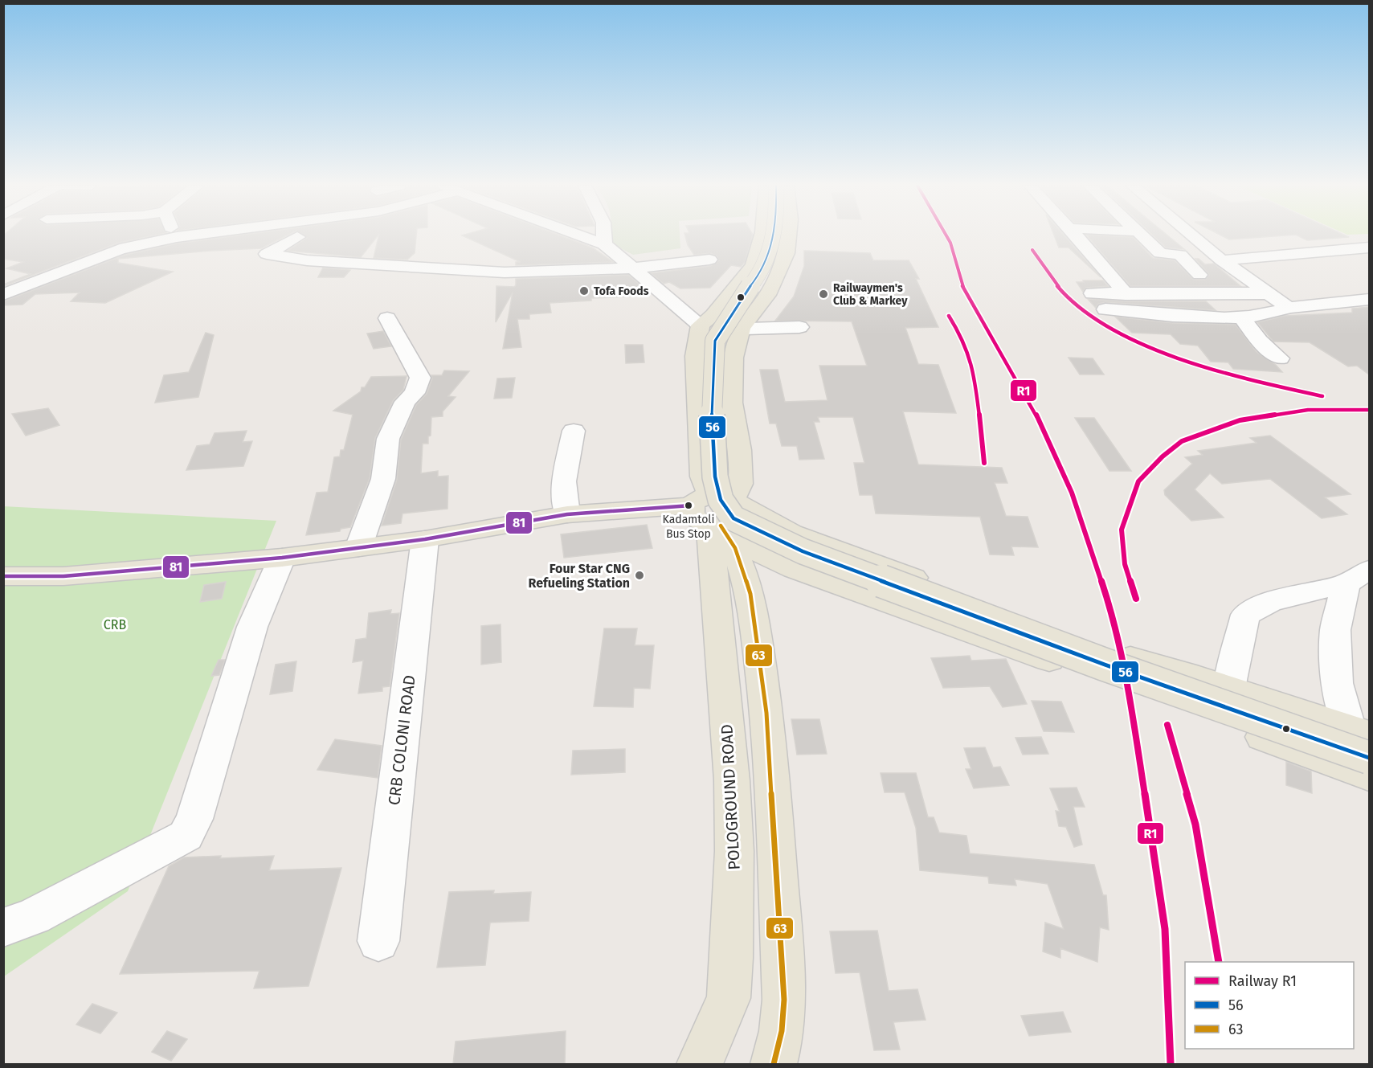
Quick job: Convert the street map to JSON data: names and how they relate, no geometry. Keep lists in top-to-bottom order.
{
  "streets": {
    "main road": ["POLOGROUND ROAD"],
    "street": ["CRB COLONI ROAD"]
  },
  "parks": ["CRB"],
  "places": [
    "Tofa Foods",
    "Railwaymen's Club & Markey",
    "Kadamtoli Bus Stop",
    "Four Star CNG Refueling Station"
  ],
  "lines": [
    "rail line R1",
    "transit line 56",
    "transit line 81",
    "transit line 63"
  ],
  "legend": ["Railway R1", "56", "63"]
}
